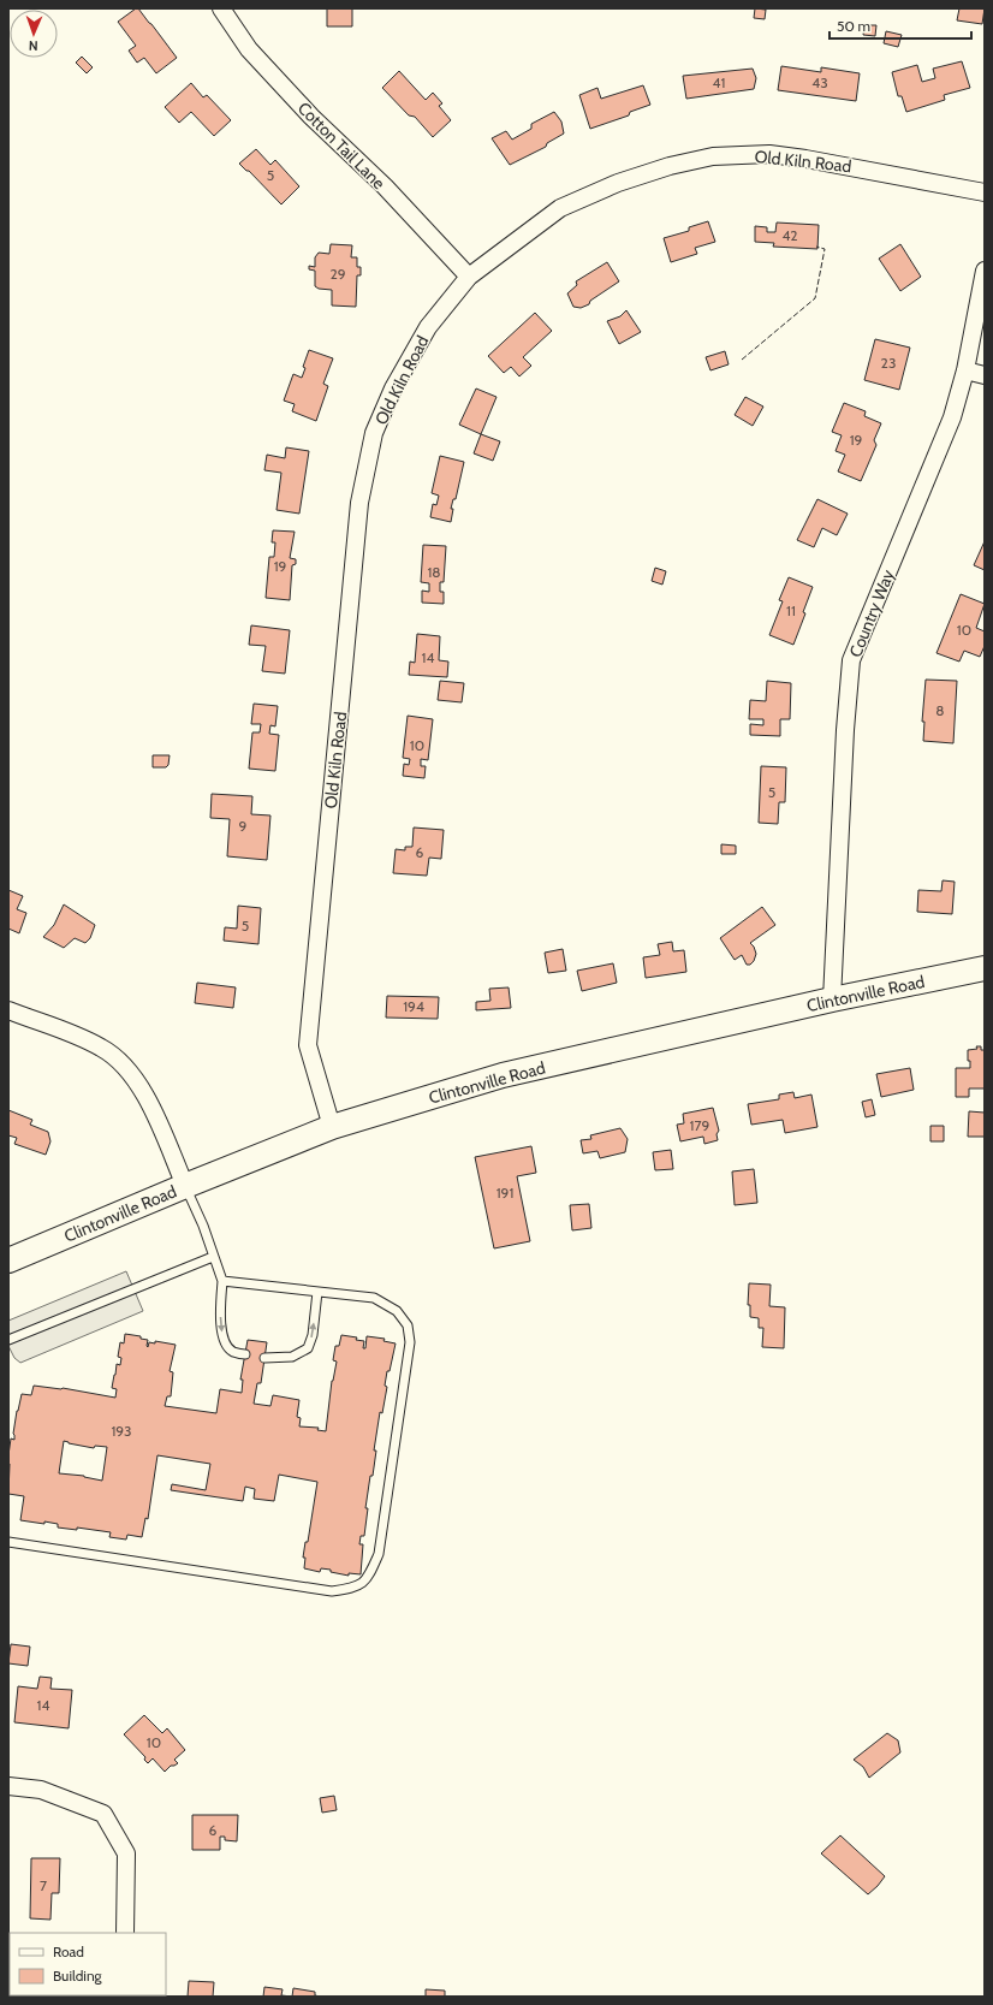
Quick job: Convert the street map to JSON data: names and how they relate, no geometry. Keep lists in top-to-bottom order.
{
  "streets": {
    "main road": ["Clintonville Road"],
    "street": ["Cotton Tail Lane", "Old Kiln Road", "Country Way"]
  },
  "crossings": [
    ["Cotton Tail Lane", "Old Kiln Road"],
    ["Old Kiln Road", "Clintonville Road"],
    ["Country Way", "Clintonville Road"]
  ],
  "house_numbers": [
    "41",
    "43",
    "5",
    "42",
    "29",
    "23",
    "19",
    "19",
    "18",
    "11",
    "10",
    "14",
    "8",
    "10",
    "5",
    "9",
    "6",
    "5",
    "194",
    "179",
    "191",
    "193",
    "14",
    "10",
    "6",
    "7"
  ],
  "legend": ["Road", "Building"],
  "scale_bar": "50 m",
  "north": "bottom"
}
